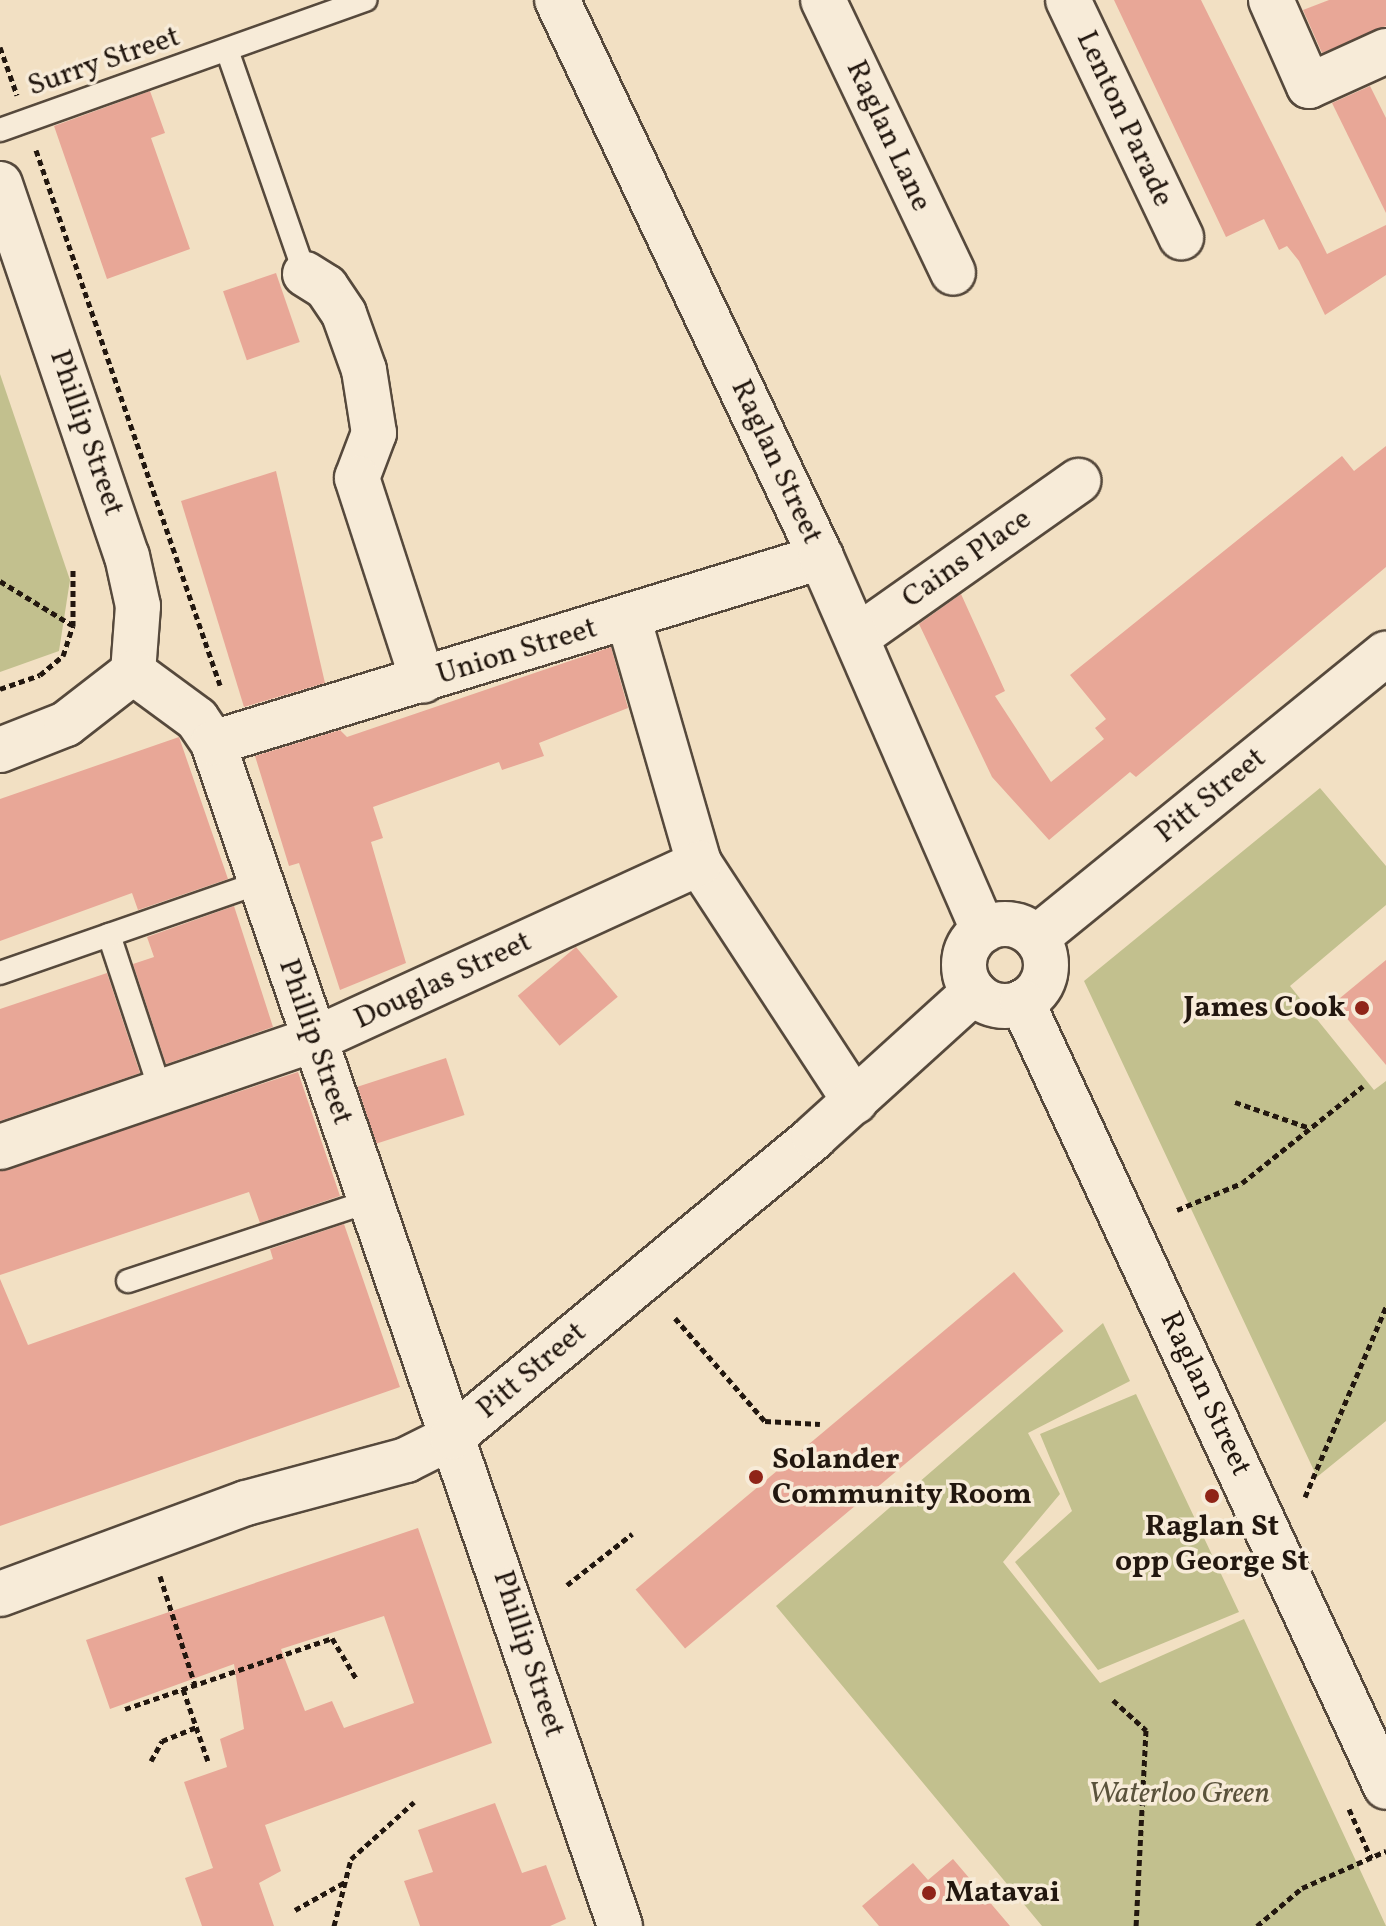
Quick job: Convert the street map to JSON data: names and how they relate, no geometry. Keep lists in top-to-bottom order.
{
  "streets": {
    "street": [
      "Lenton Parade",
      "Raglan Lane",
      "Phillip Street",
      "Raglan Street",
      "Cains Place",
      "Union Street",
      "Pitt Street",
      "Douglas Street"
    ],
    "lane": ["Surry Street"]
  },
  "crossings": [
    ["Surry Street", "Phillip Street"],
    ["Phillip Street", "Union Street"],
    ["Phillip Street", "Pitt Street"],
    ["Phillip Street", "Douglas Street"],
    ["Raglan Street", "Cains Place"],
    ["Raglan Street", "Union Street"],
    ["Raglan Street", "Pitt Street"]
  ],
  "parks": ["Waterloo Green"],
  "places": [
    "James Cook",
    "Solander Community Room",
    "Raglan St opp George St",
    "Matavai"
  ]
}
